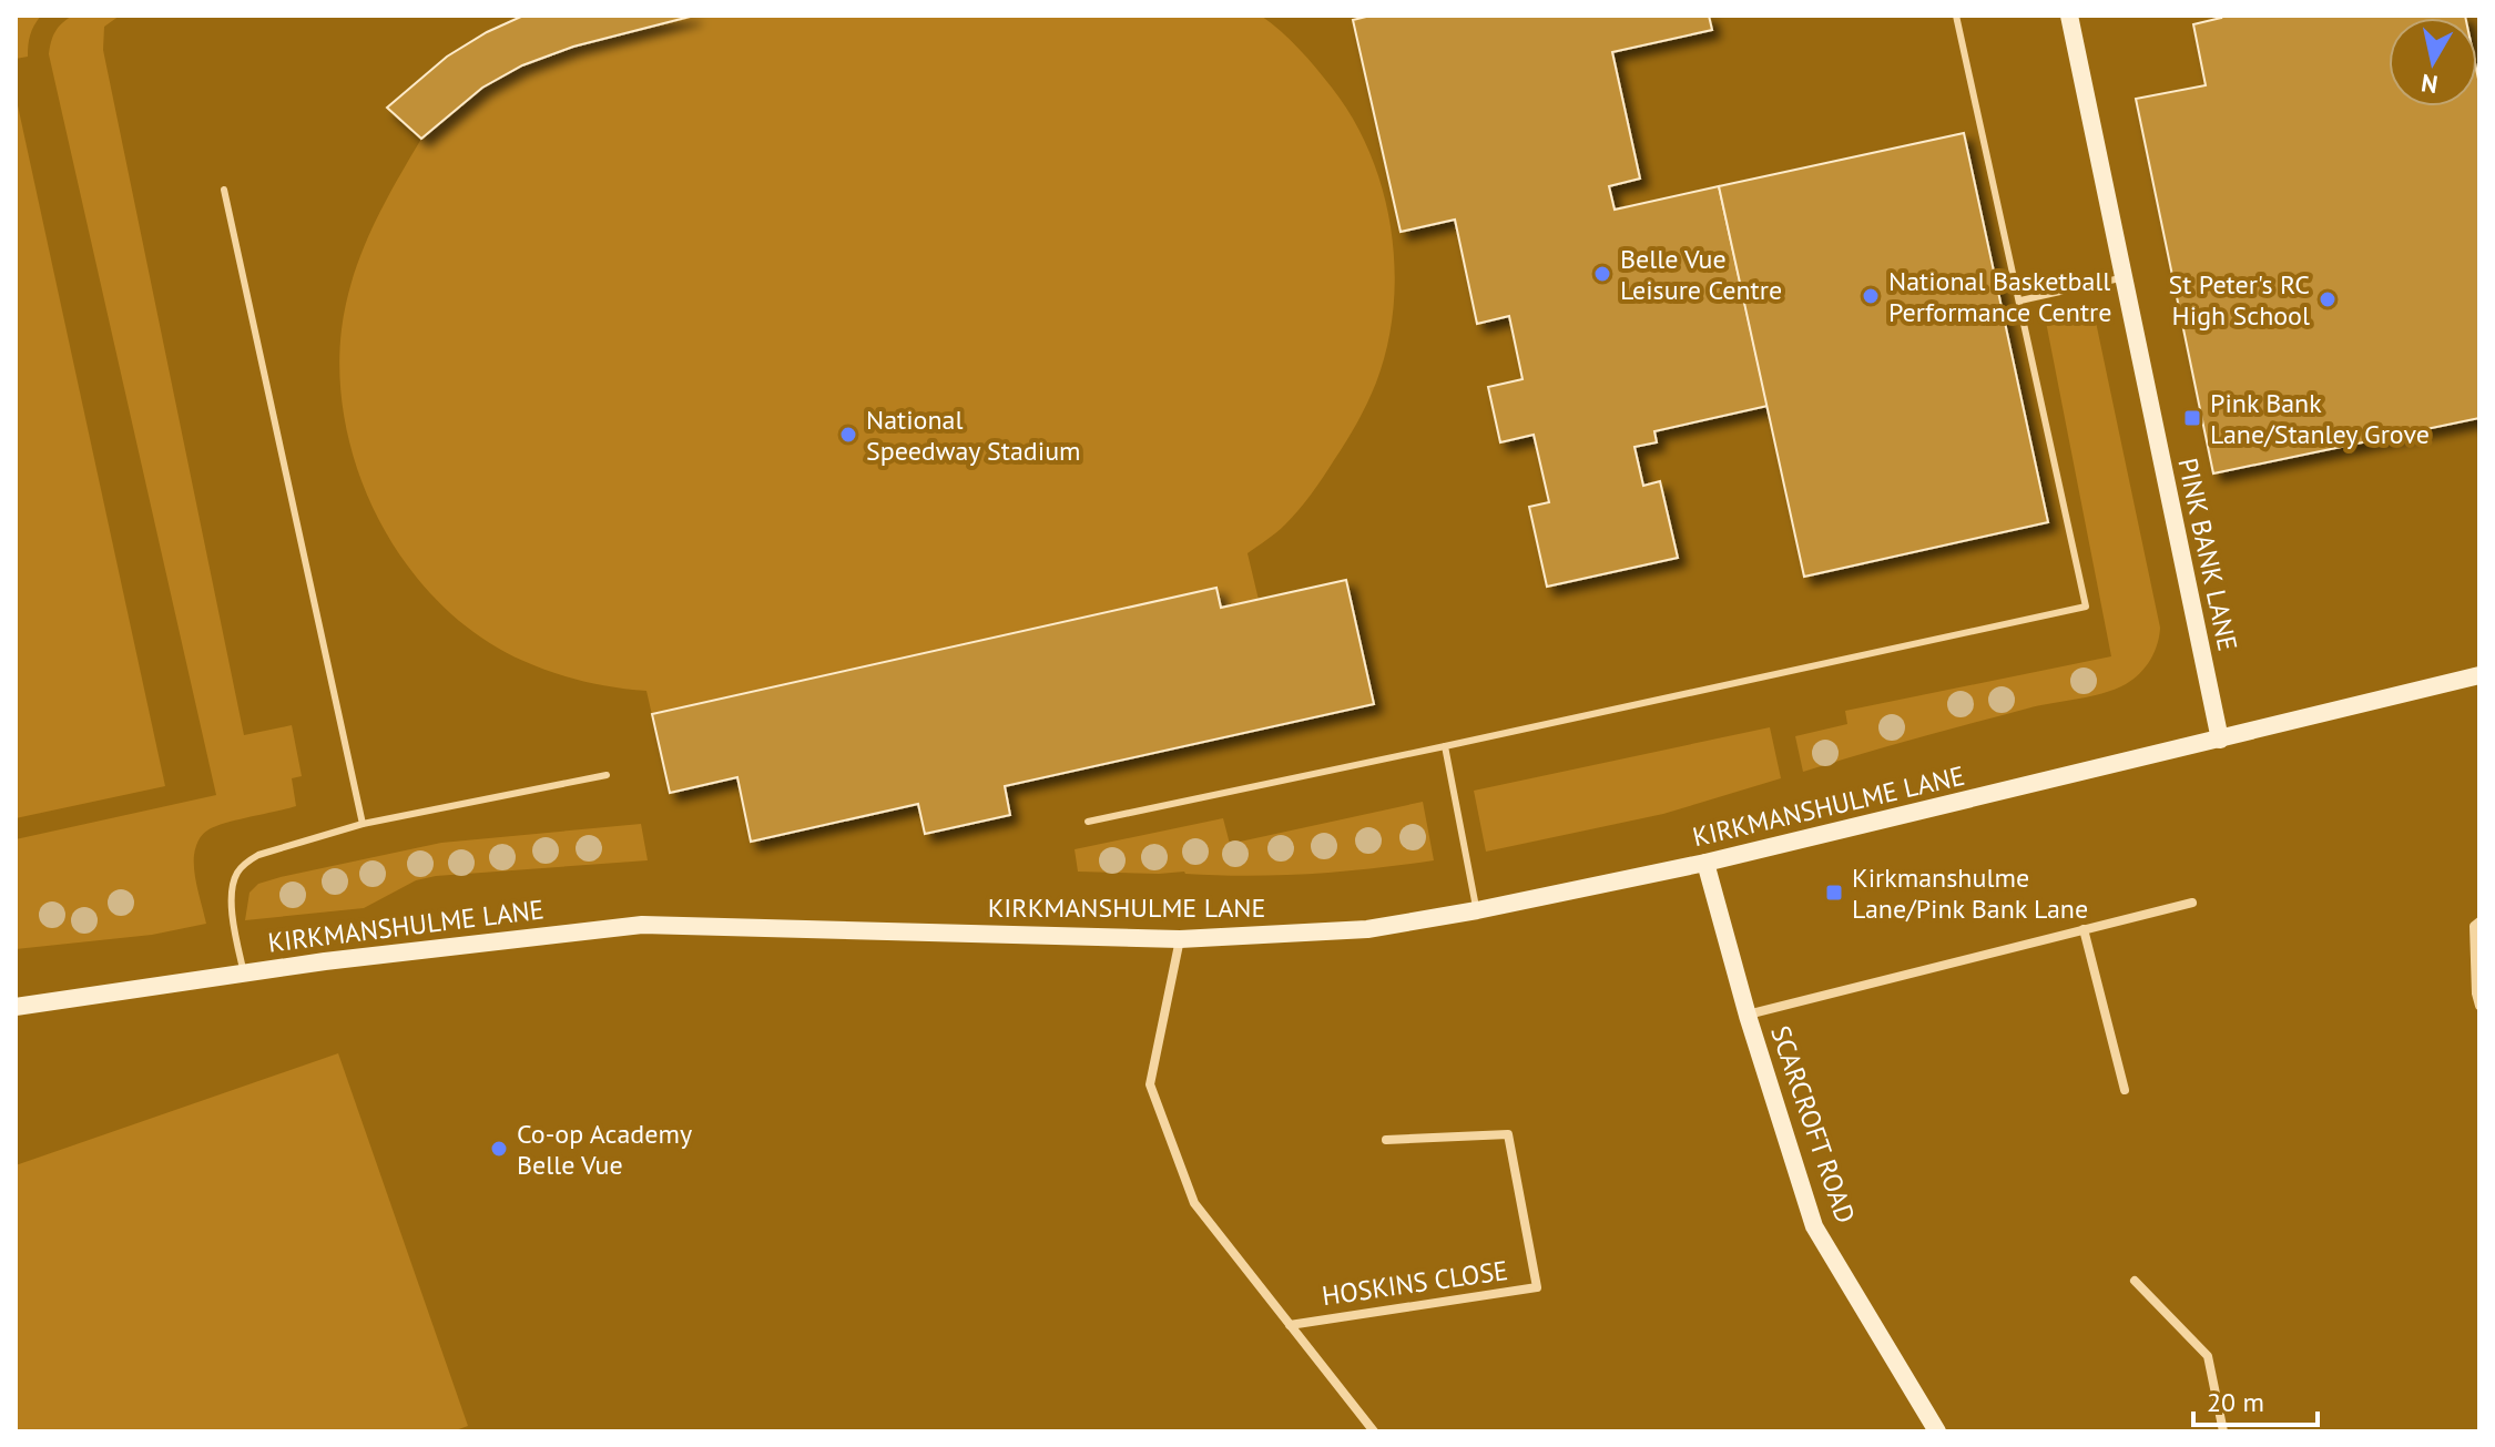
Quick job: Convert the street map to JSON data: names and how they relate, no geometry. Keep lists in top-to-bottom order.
{
  "streets": {
    "street": [
      "PINK BANK LANE",
      "KIRKMANSHULME LANE",
      "SCARCROFT ROAD",
      "HOSKINS CLOSE"
    ]
  },
  "crossings": [
    ["PINK BANK LANE", "KIRKMANSHULME LANE"],
    ["KIRKMANSHULME LANE", "SCARCROFT ROAD"]
  ],
  "places": {
    "other": [
      "Belle Vue Leisure Centre",
      "National Basketball Performance Centre",
      "St Peter's RC High School",
      "National Speedway Stadium",
      "Co-op Academy Belle Vue"
    ],
    "transit": ["Pink Bank Lane/Stanley Grove", "Kirkmanshulme Lane/Pink Bank Lane"]
  },
  "scale_bar": "20 m",
  "north": "bottom"
}
